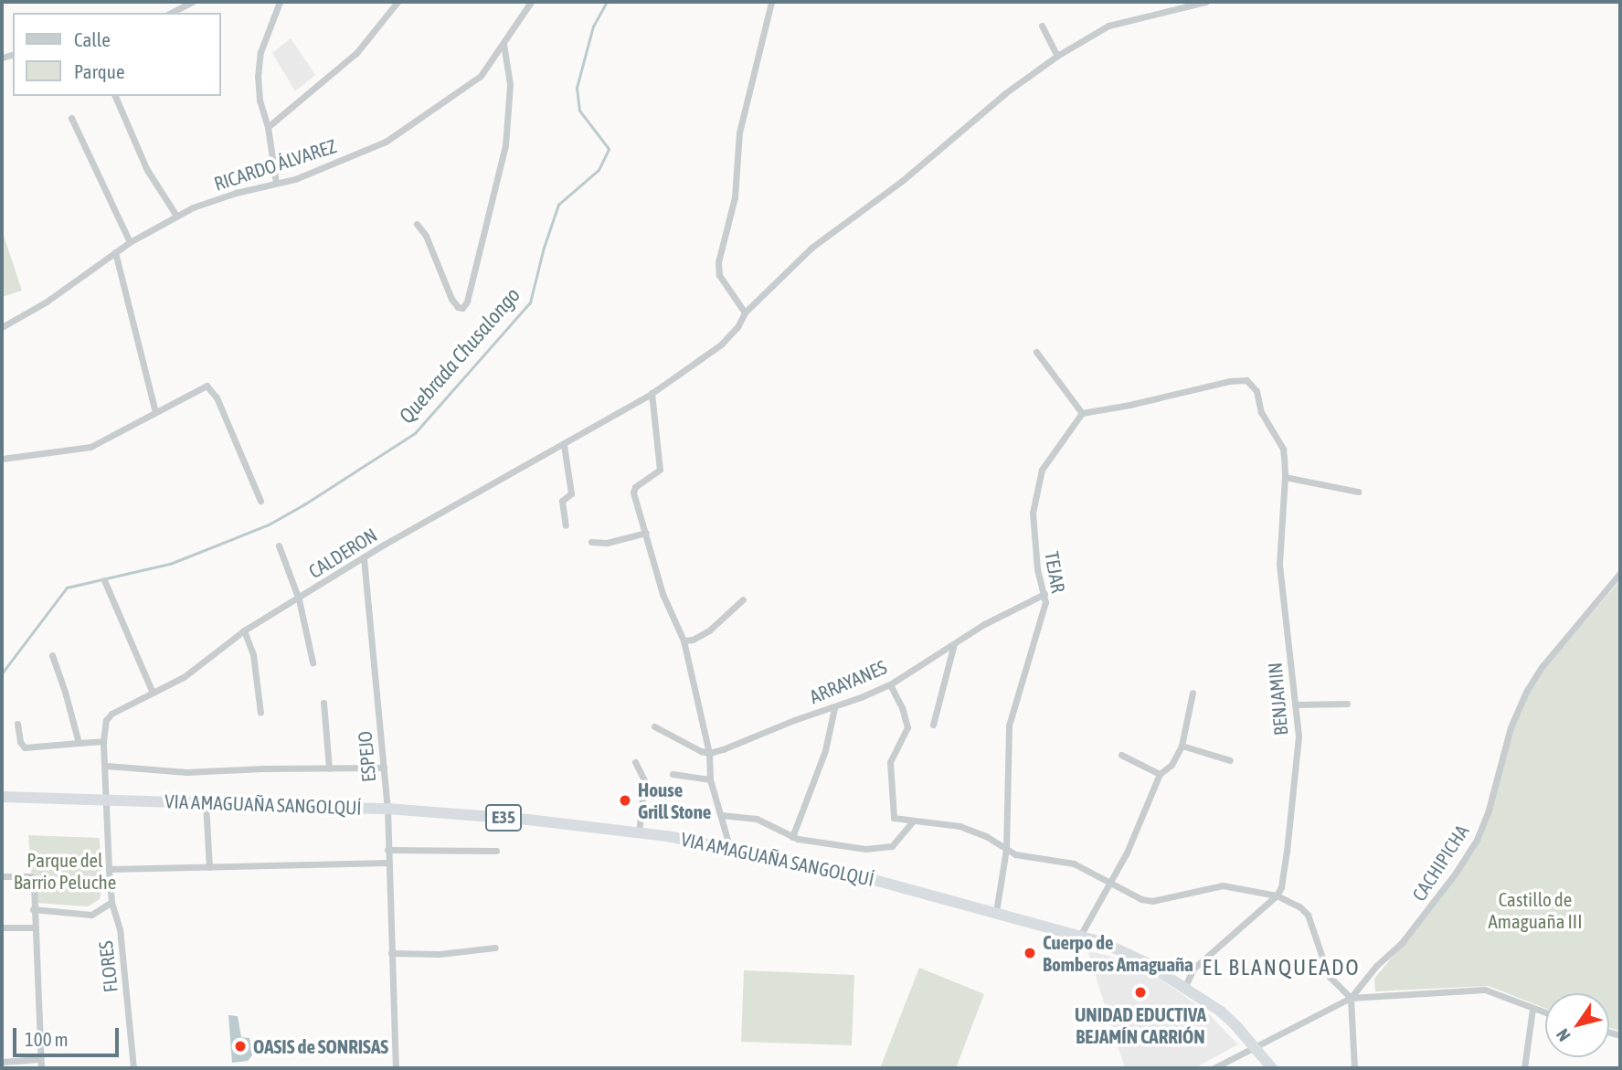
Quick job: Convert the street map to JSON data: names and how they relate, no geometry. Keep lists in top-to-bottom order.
{
  "streets": {
    "highway": ["VIA AMAGUAÑA SANGOLQUÍ", "E35"],
    "street": [
      "RICARDO ÁLVAREZ",
      "CALDERON",
      "TEJAR",
      "ARRAYANES",
      "BENJAMIN",
      "ESPEJO",
      "CACHIPICHA",
      "FLORES"
    ]
  },
  "crossings": [
    ["CALDERON", "ESPEJO"],
    ["CALDERON", "VIA AMAGUAÑA SANGOLQUÍ"],
    ["CALDERON", "FLORES"],
    ["TEJAR", "ARRAYANES"],
    ["TEJAR", "BENJAMIN"],
    ["TEJAR", "VIA AMAGUAÑA SANGOLQUÍ"],
    ["ESPEJO", "VIA AMAGUAÑA SANGOLQUÍ"],
    ["VIA AMAGUAÑA SANGOLQUÍ", "CACHIPICHA"]
  ],
  "districts": ["EL BLANQUEADO"],
  "water": ["Quebrada Chusalongo"],
  "parks": ["Parque del Barrio Peluche", "Castillo de Amaguaña III"],
  "places": [
    "House Grill Stone",
    "Cuerpo de Bomberos Amaguaña",
    "UNIDAD EDUCTIVA BEJAMÍN CARRIÓN",
    "OASIS de SONRISAS"
  ],
  "legend": ["Calle", "Parque"],
  "scale_bar": "100 m",
  "north": "bottom left"
}
